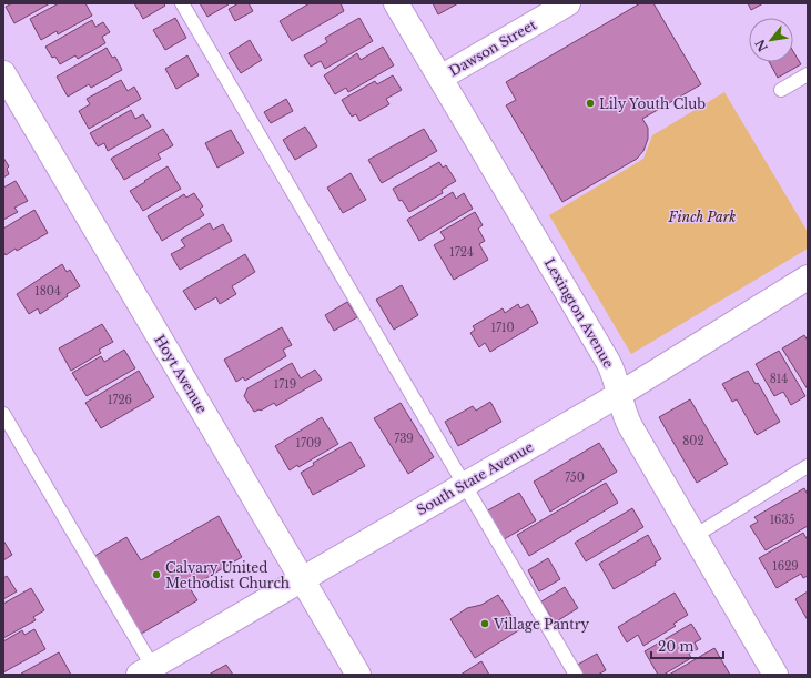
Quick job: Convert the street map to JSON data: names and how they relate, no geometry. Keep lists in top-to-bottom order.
{
  "streets": {
    "street": [
      "Dawson Street",
      "Lexington Avenue",
      "Hoyt Avenue",
      "South State Avenue"
    ]
  },
  "crossings": [
    ["Dawson Street", "Lexington Avenue"],
    ["Lexington Avenue", "South State Avenue"],
    ["Hoyt Avenue", "South State Avenue"]
  ],
  "parks": ["Finch Park"],
  "places": ["Lily Youth Club", "Calvary United Methodist Church", "Village Pantry"],
  "house_numbers": [
    "1724",
    "1804",
    "1710",
    "814",
    "1719",
    "1726",
    "739",
    "802",
    "1709",
    "750",
    "1635",
    "1629"
  ],
  "scale_bar": "20 m",
  "north": "bottom left"
}
